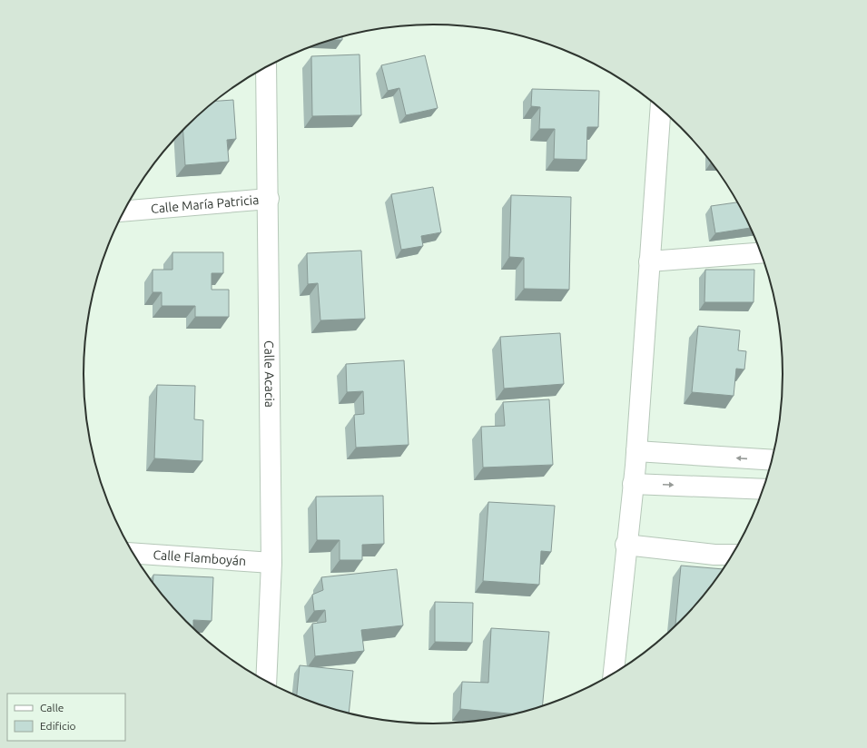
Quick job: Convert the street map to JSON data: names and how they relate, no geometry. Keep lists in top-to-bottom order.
{
  "streets": {
    "street": ["Calle María Patricia", "Calle Acacia", "Calle Flamboyán"]
  },
  "crossings": [
    ["Calle María Patricia", "Calle Acacia"],
    ["Calle Acacia", "Calle Flamboyán"]
  ],
  "legend": ["Calle", "Edificio"]
}
